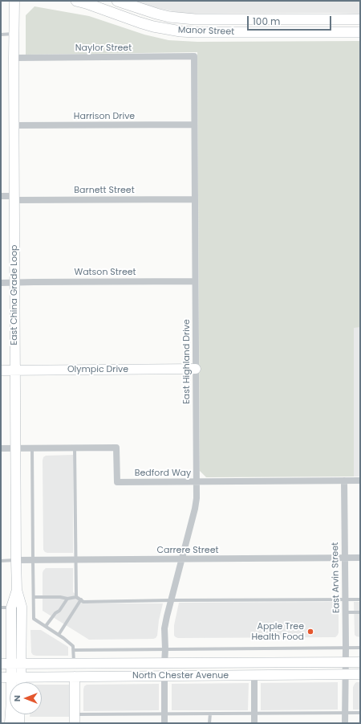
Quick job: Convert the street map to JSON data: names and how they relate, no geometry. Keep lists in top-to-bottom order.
{
  "streets": {
    "main road": [
      "Manor Street",
      "East China Grade Loop",
      "Olympic Drive",
      "North Chester Avenue"
    ],
    "street": [
      "Naylor Street",
      "Harrison Drive",
      "Barnett Street",
      "Watson Street",
      "East Highland Drive",
      "Bedford Way",
      "Carrere Street",
      "East Arvin Street"
    ]
  },
  "crossings": [
    ["Naylor Street", "East China Grade Loop"],
    ["Naylor Street", "East Highland Drive"],
    ["Harrison Drive", "East China Grade Loop"],
    ["Harrison Drive", "East Highland Drive"],
    ["Barnett Street", "East China Grade Loop"],
    ["Barnett Street", "East Highland Drive"],
    ["Watson Street", "East China Grade Loop"],
    ["Watson Street", "East Highland Drive"],
    ["East China Grade Loop", "Olympic Drive"],
    ["East China Grade Loop", "Bedford Way"],
    ["East China Grade Loop", "Carrere Street"],
    ["East China Grade Loop", "North Chester Avenue"],
    ["East Highland Drive", "Olympic Drive"],
    ["East Highland Drive", "Bedford Way"],
    ["East Highland Drive", "Carrere Street"],
    ["East Highland Drive", "North Chester Avenue"],
    ["Bedford Way", "East Arvin Street"],
    ["Carrere Street", "East Arvin Street"],
    ["East Arvin Street", "North Chester Avenue"]
  ],
  "places": ["Apple Tree Health Food"],
  "scale_bar": "100 m",
  "north": "left"
}
